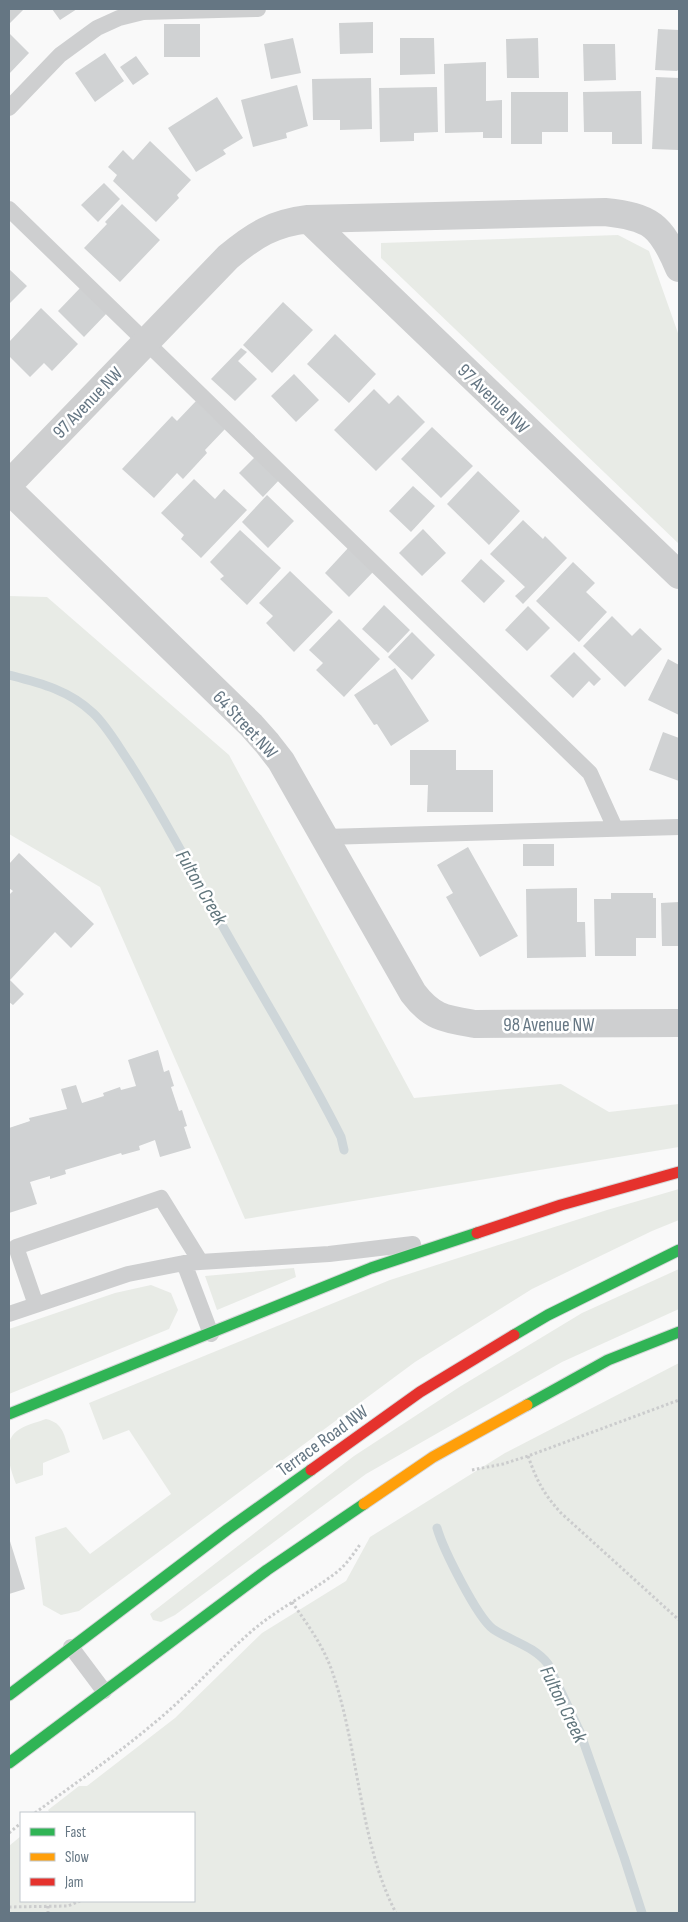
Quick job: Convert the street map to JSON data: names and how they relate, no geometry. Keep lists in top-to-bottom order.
{
  "streets": {
    "main road": ["Terrace Road NW"],
    "street": ["97 Avenue NW", "64 Street NW", "98 Avenue NW"]
  },
  "crossings": [
    ["64 Street NW", "98 Avenue NW"]
  ],
  "water": ["Fulton Creek"],
  "legend": ["Fast", "Slow", "Jam"]
}
